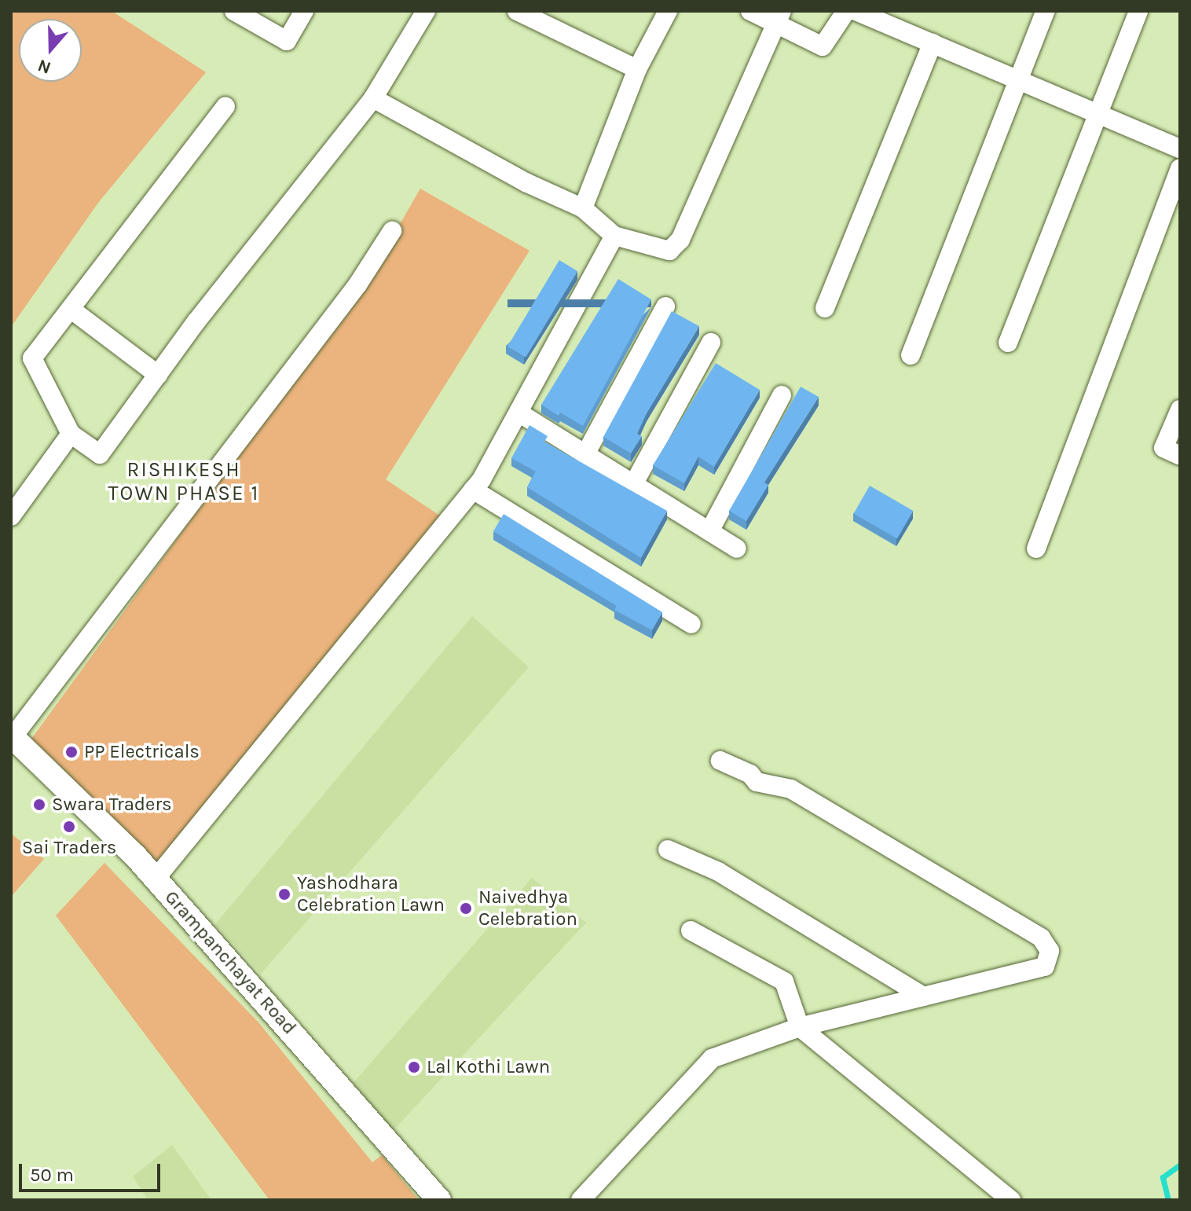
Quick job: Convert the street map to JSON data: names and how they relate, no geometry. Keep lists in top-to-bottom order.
{
  "streets": {
    "street": ["Grampanchayat Road"]
  },
  "districts": ["RISHIKESH TOWN PHASE 1"],
  "places": [
    "PP Electricals",
    "Swara Traders",
    "Sai Traders",
    "Yashodhara Celebration Lawn",
    "Naivedhya Celebration",
    "Lal Kothi Lawn"
  ],
  "scale_bar": "50 m",
  "north": "bottom"
}
